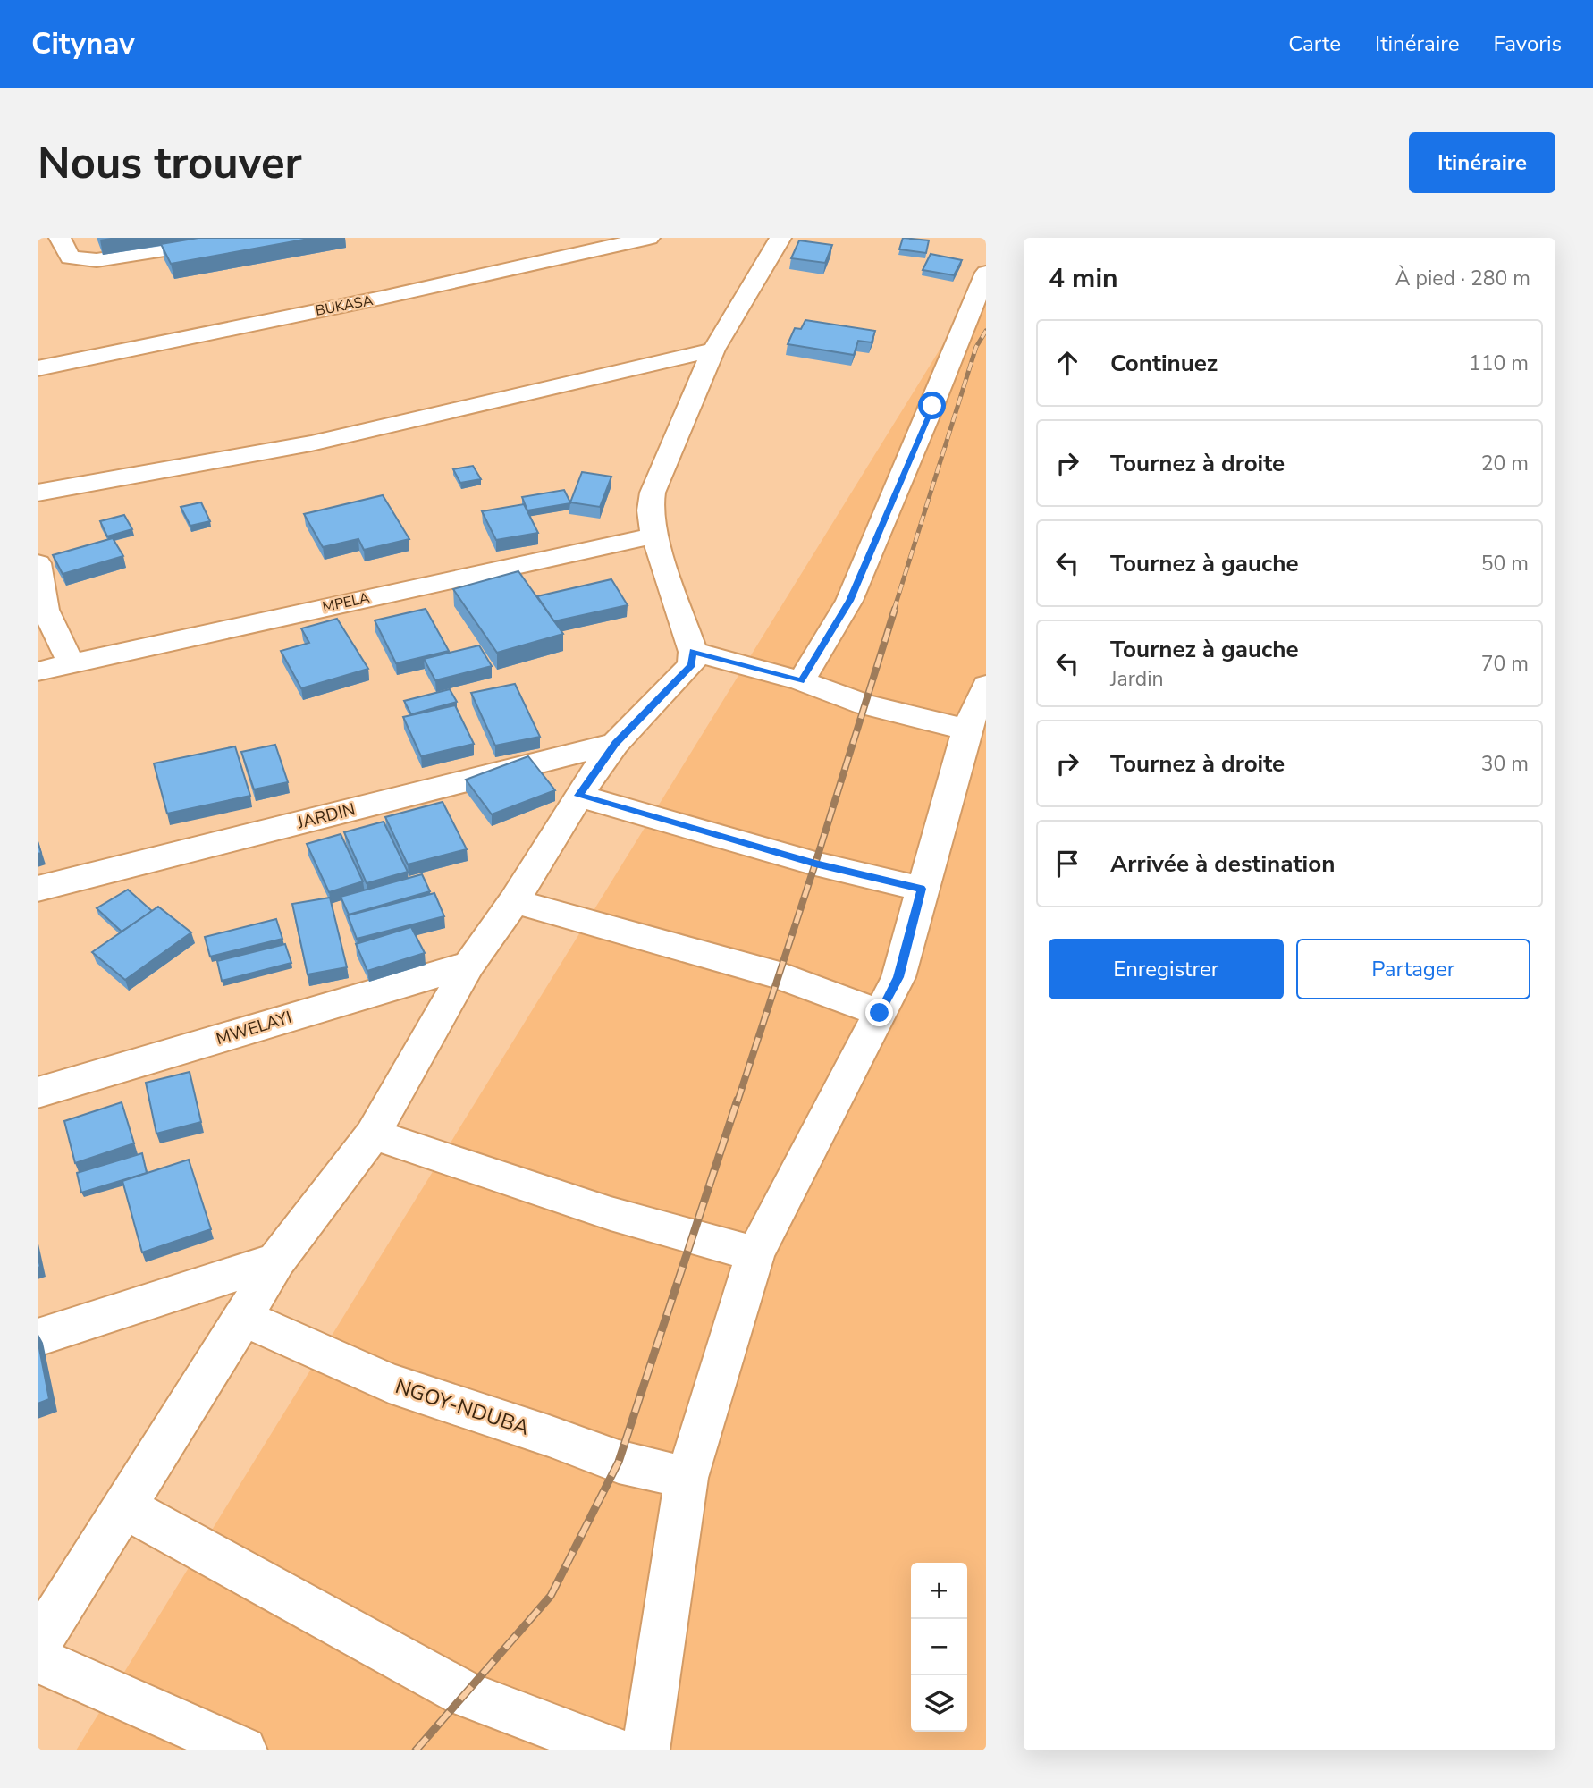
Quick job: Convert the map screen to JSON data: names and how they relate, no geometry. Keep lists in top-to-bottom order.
{
  "streets": {
    "street": [
      "BUKASA",
      "MPELA",
      "JARDIN",
      "MWELAYI",
      "NGOY-NDUBA"
    ]
  },
  "page": {
    "header": "Citynav",
    "nav": ["Carte", "Itinéraire", "Favoris"],
    "buttons": [
      "Itinéraire",
      ["Enregistrer", "Partager"]
    ],
    "title": "Nous trouver",
    "heading": ["4 min", "À pied · 280 m"],
    "list": [
      ["Continuez", "110 m"],
      ["Tournez à droite", "20 m"],
      ["Tournez à gauche", "50 m"],
      ["Tournez à gauche", "Jardin", "70 m"],
      ["Tournez à droite", "30 m"],
      "Arrivée à destination"
    ],
    "map_buttons": ["+", "−"]
  }
}
